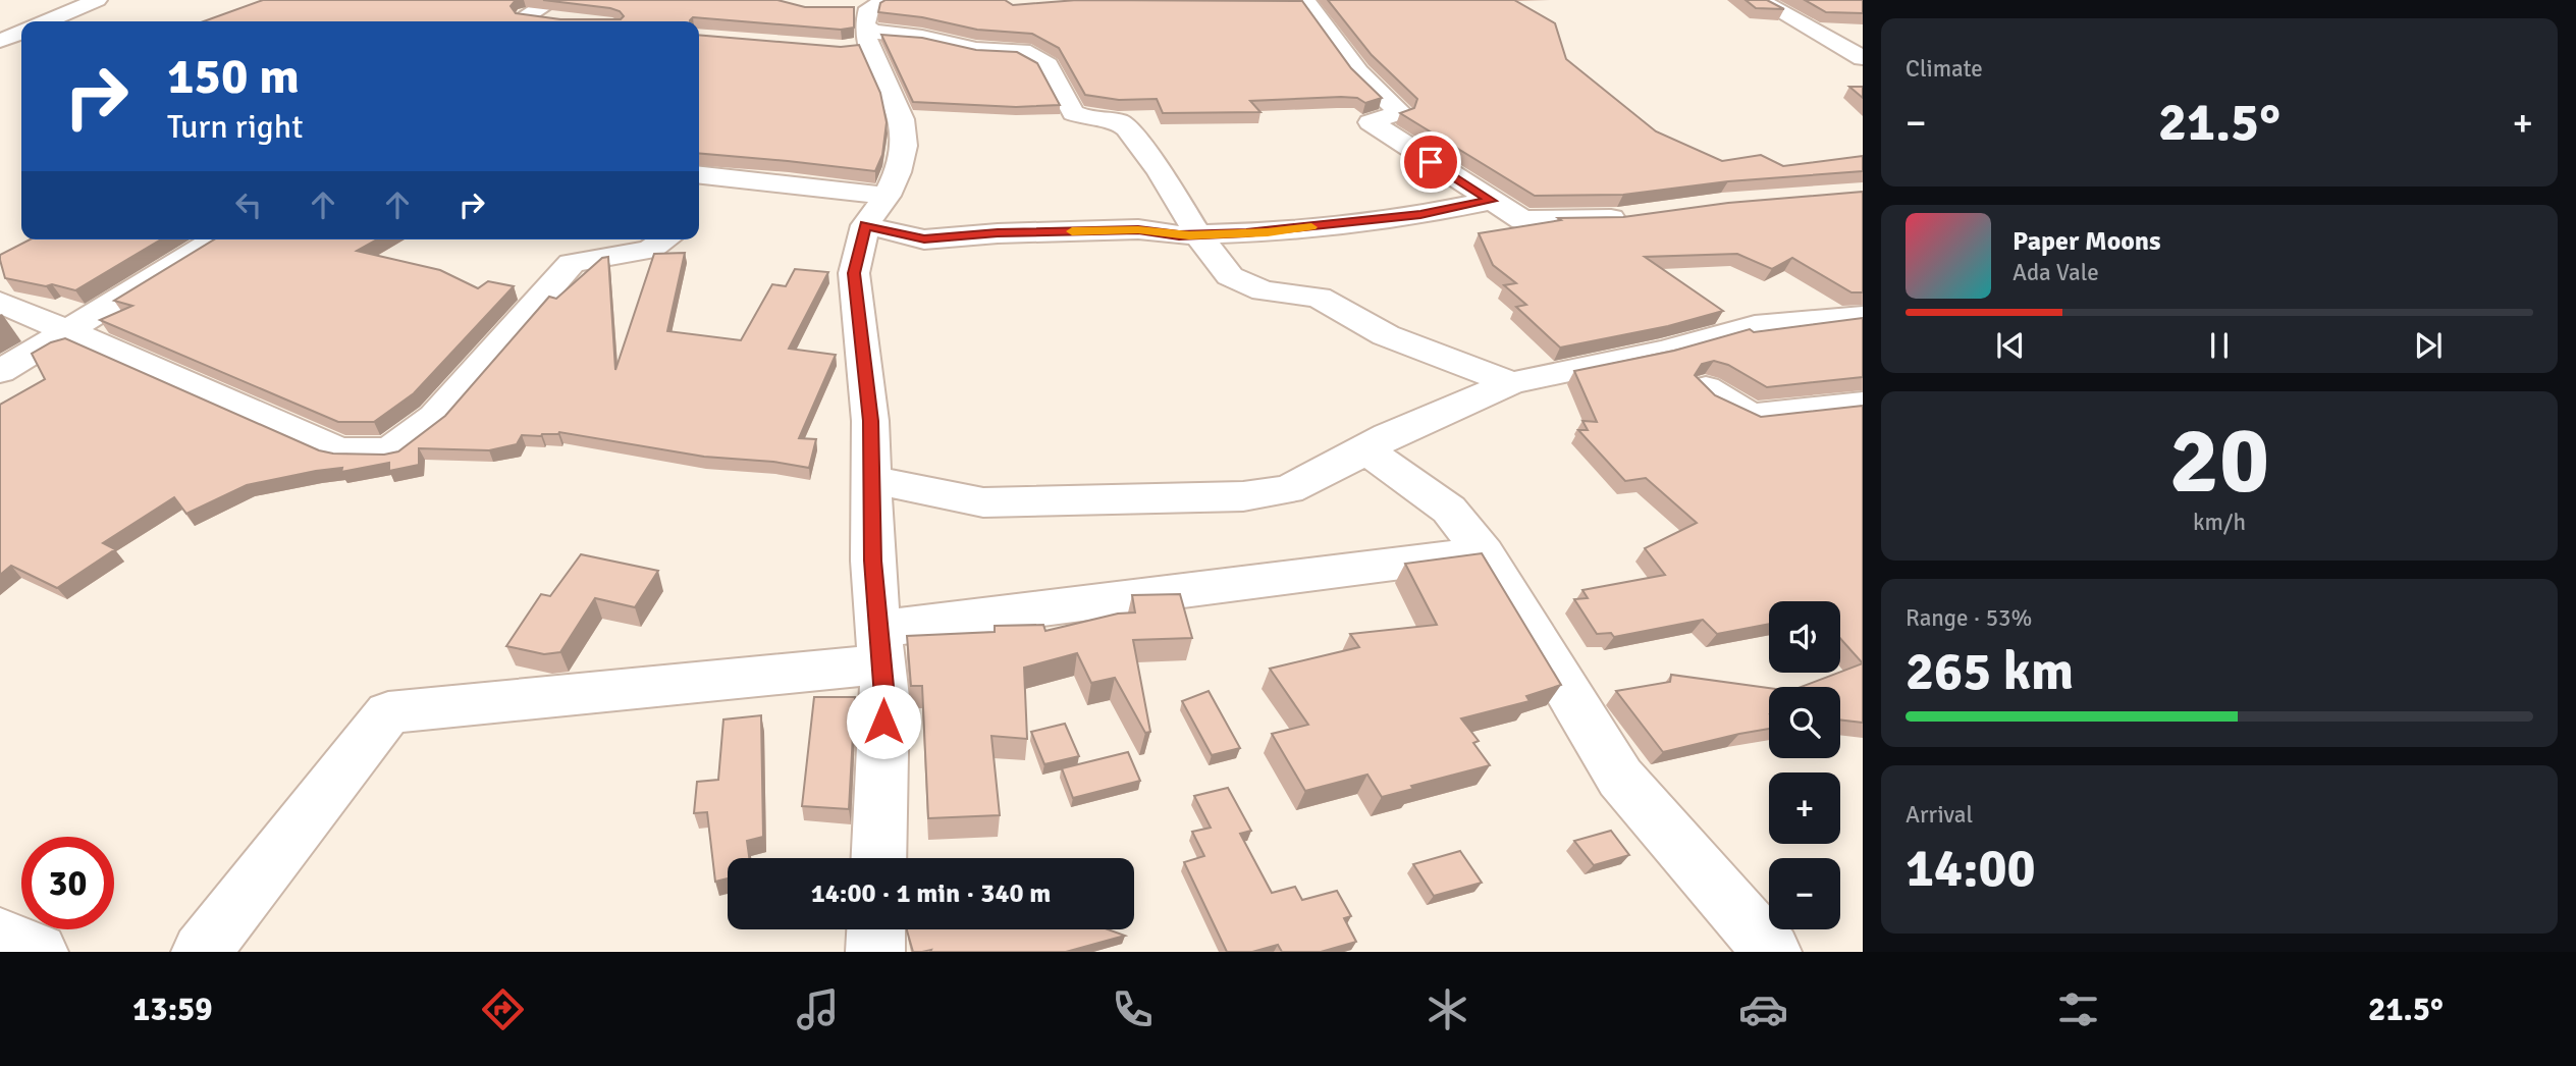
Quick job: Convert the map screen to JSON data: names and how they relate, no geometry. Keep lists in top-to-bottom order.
{
  "page": {
    "tile": [
      "Climate",
      ["20", "km/h"],
      ["Range · 53%", "265 km"],
      ["Arrival", "14:00"]
    ],
    "turn": ["150 m", "Turn right"],
    "heat": ["−", "21.5°", "+"],
    "song": ["Paper Moons", "Ada Vale"],
    "map_buttons": ["+", "−"],
    "limit": "30",
    "trip": "14:00 · 1 min · 340 m",
    "tabs": ["13:59", "21.5°"]
  }
}
